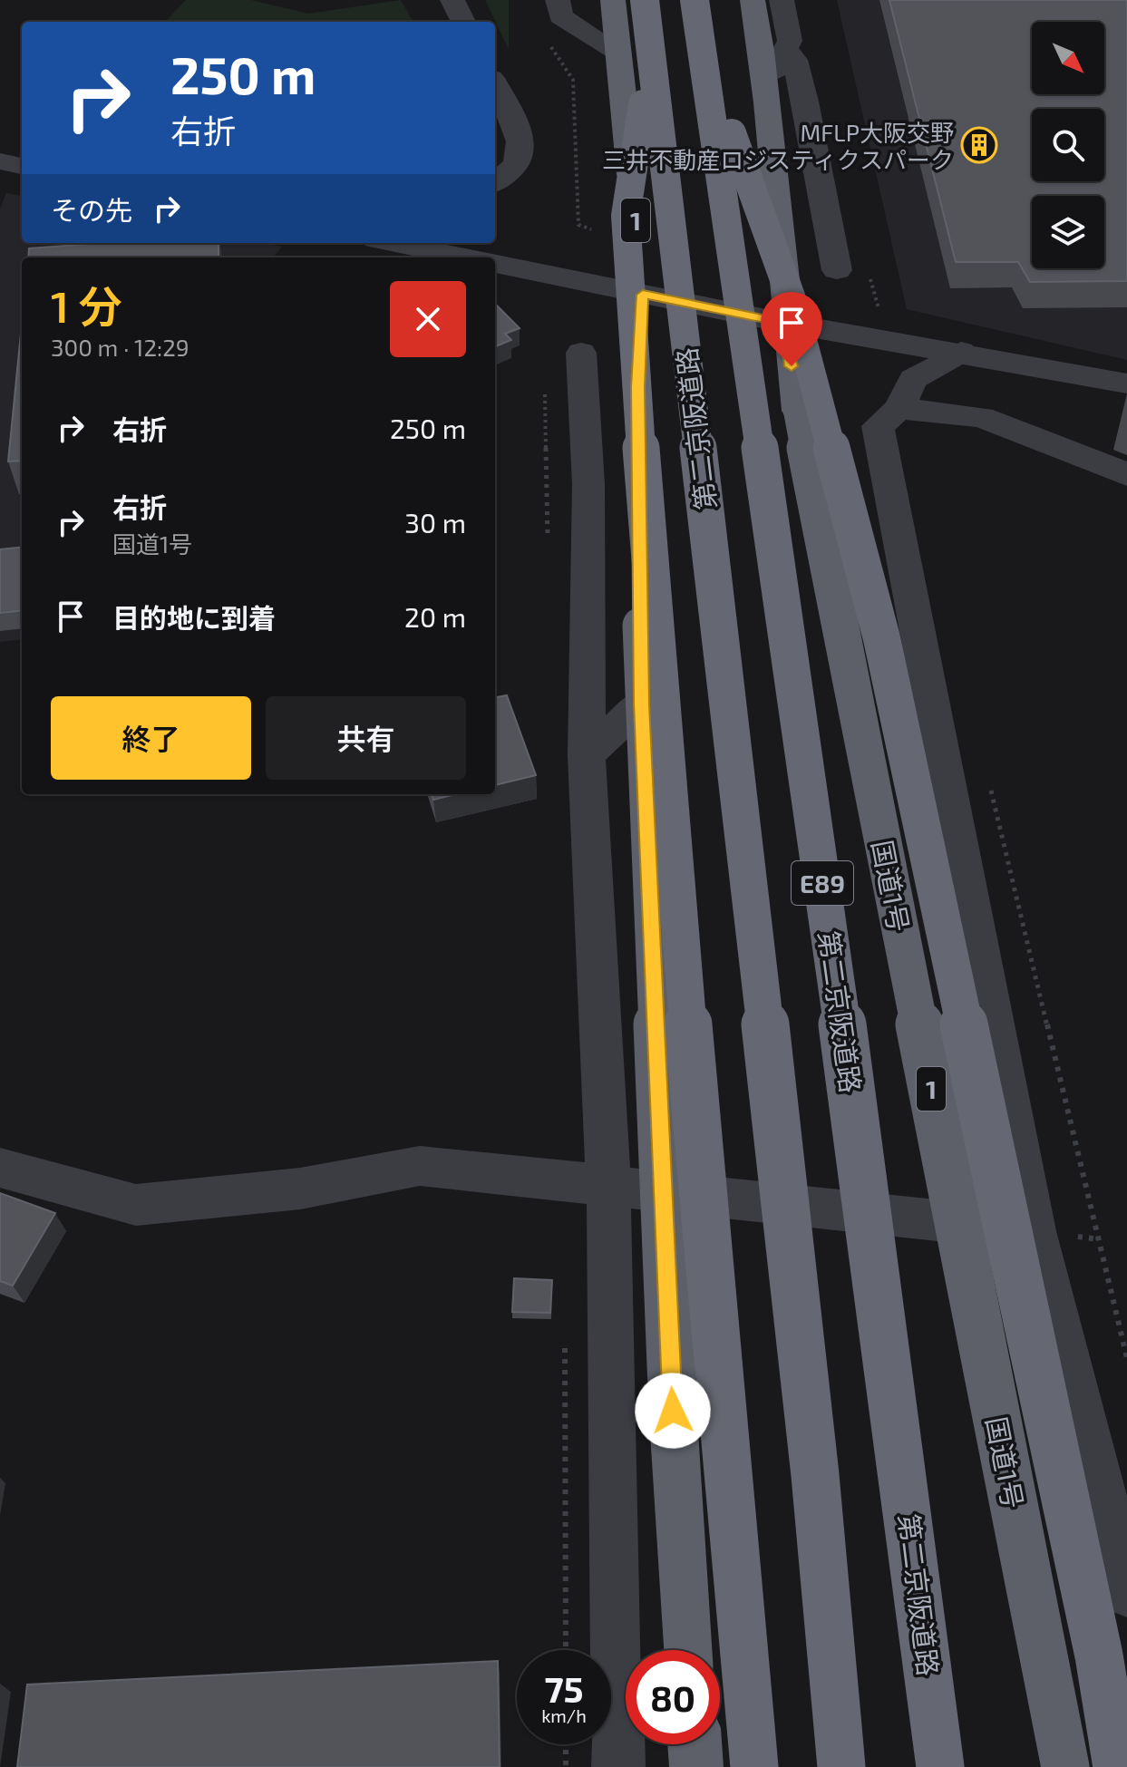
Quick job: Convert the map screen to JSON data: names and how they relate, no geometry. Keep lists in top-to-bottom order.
{
  "streets": {
    "highway": [
      "1",
      "第二京阪道路",
      "E89",
      "国道1号"
    ]
  },
  "crossings": [
    ["1", "第二京阪道路"]
  ],
  "places": {
    "building": ["MFLP大阪交野 三井不動産ロジスティクスパーク"]
  },
  "north": "bottom right",
  "page": {
    "turn": ["250 m", "右折"],
    "then": "その先",
    "heading": ["1 分", "300 m · 12:29"],
    "list": [
      {
        "name": "右折",
        "value": "250 m"
      },
      {
        "name": "右折",
        "note": "国道1号",
        "value": "30 m"
      },
      {
        "name": "目的地に到着",
        "value": "20 m"
      }
    ],
    "buttons": ["終了", "共有"],
    "speed": "75 km/h",
    "limit": "80"
  }
}
